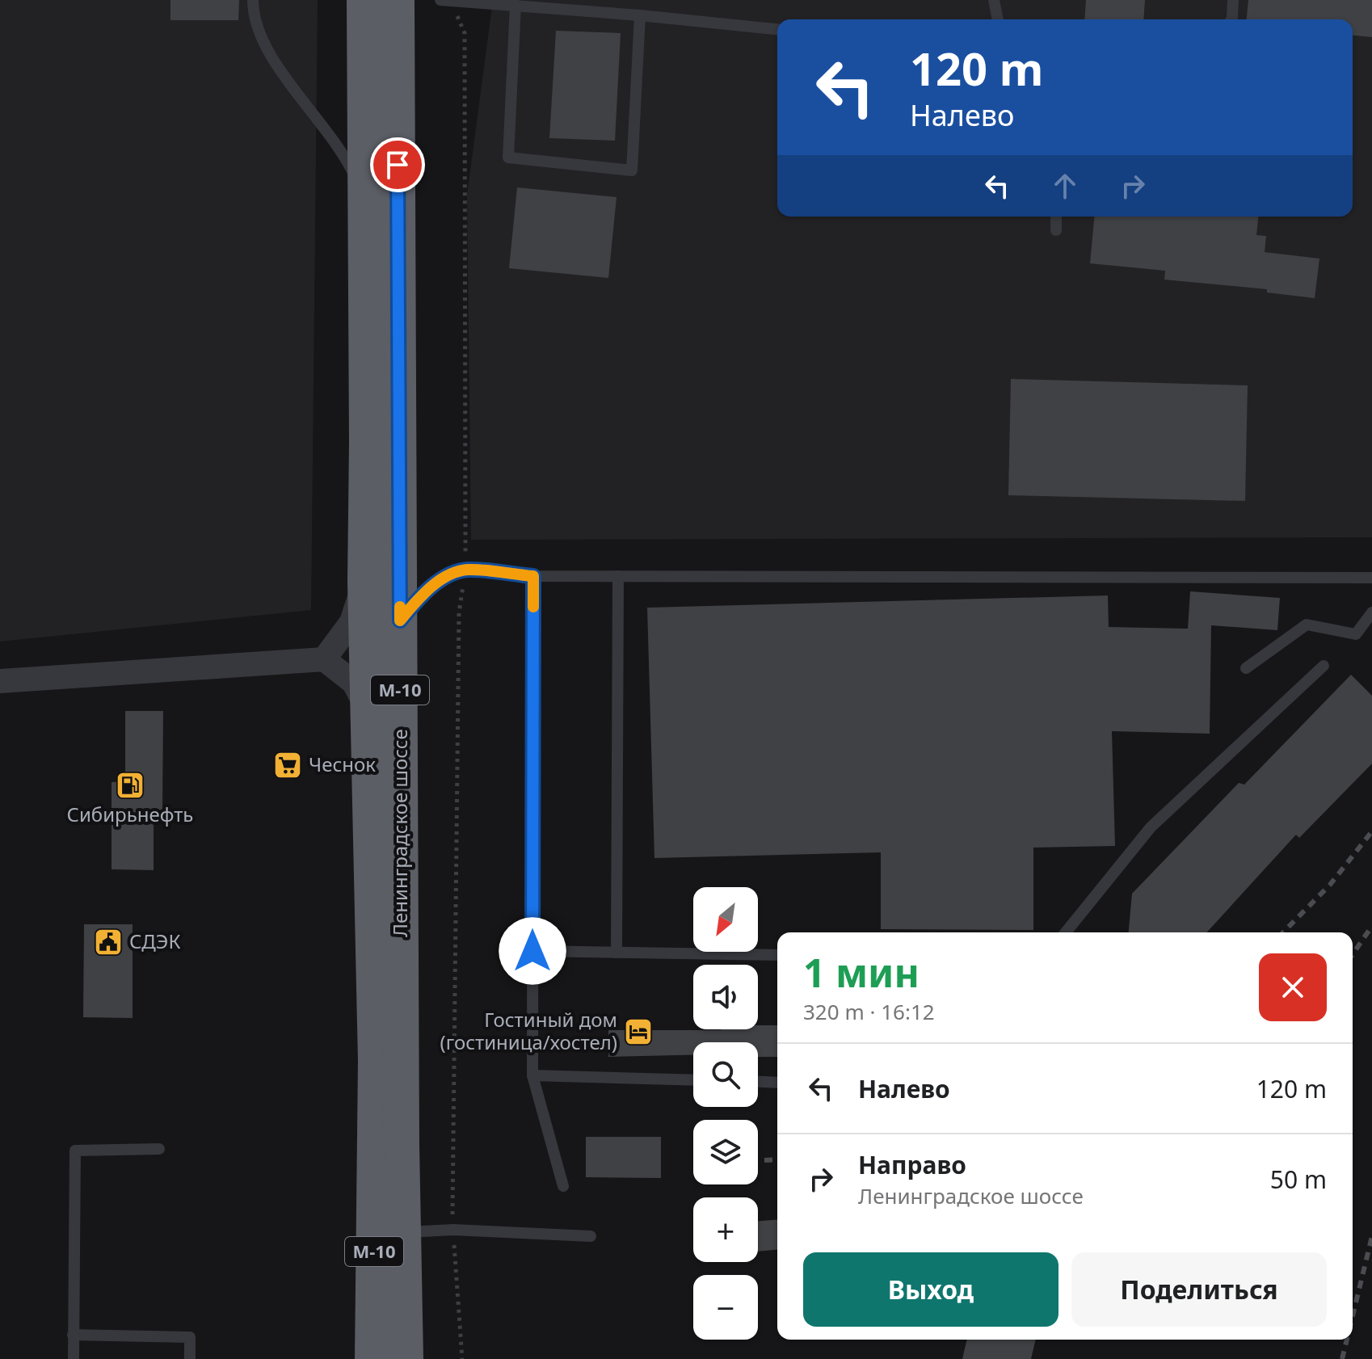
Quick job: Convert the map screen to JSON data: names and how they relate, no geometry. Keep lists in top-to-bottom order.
{
  "streets": {
    "highway": ["М-10", "Ленинградское шоссе"]
  },
  "places": {
    "supermarket": ["Чеснок"],
    "fuel station": ["Сибирьнефть"],
    "public building": ["СДЭК"],
    "hotel": ["Гостиный дом (гостиница/хостел)"]
  },
  "north": "bottom left",
  "page": {
    "turn": ["120 m", "Налево"],
    "map_buttons": ["+", "−"],
    "heading": ["1 мин", "320 m · 16:12"],
    "list": [
      {
        "name": "Налево",
        "value": "120 m"
      },
      {
        "name": "Направо",
        "note": "Ленинградское шоссе",
        "value": "50 m"
      }
    ],
    "buttons": ["Выход", "Поделиться"]
  }
}
